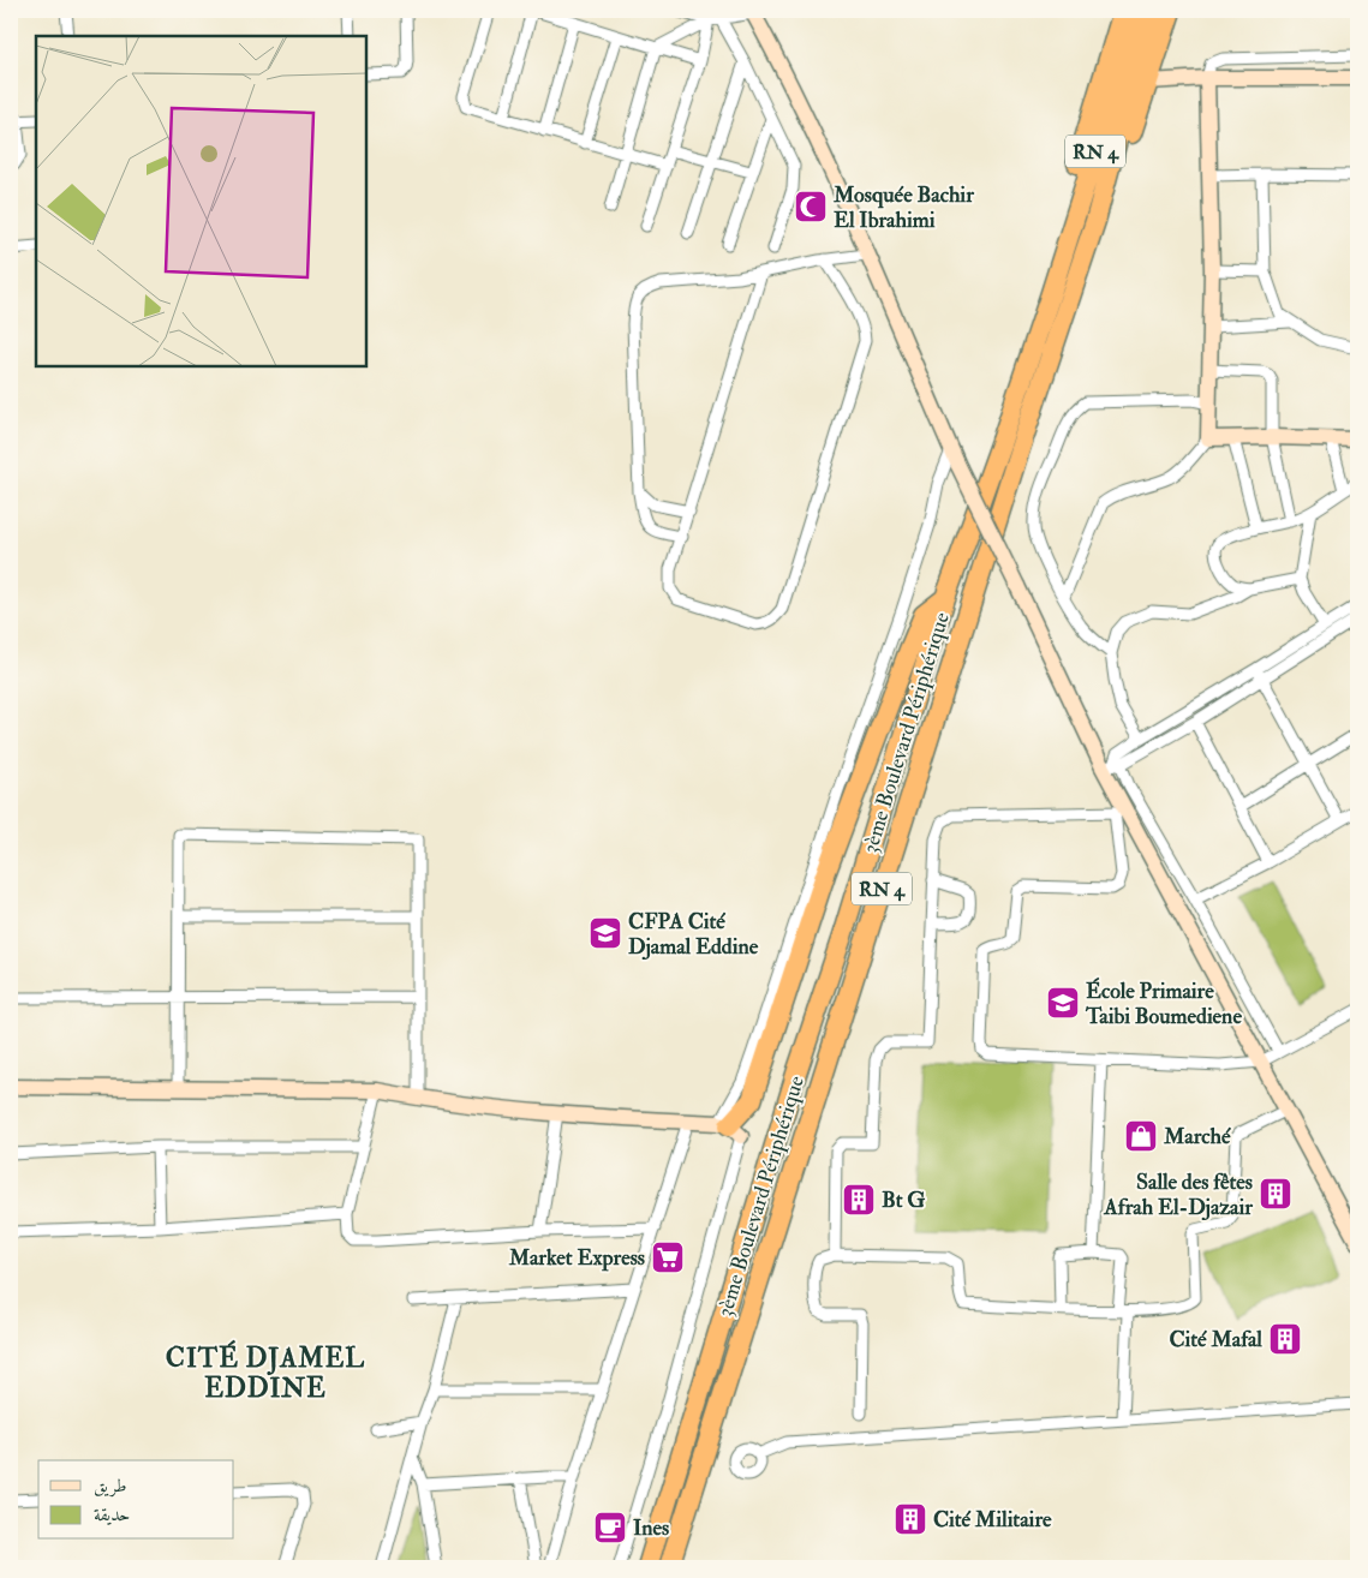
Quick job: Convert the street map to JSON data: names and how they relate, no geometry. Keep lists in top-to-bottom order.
{
  "streets": {
    "highway": ["RN 4", "3ème Boulevard Périphérique"]
  },
  "districts": ["CITÉ DJAMEL EDDINE"],
  "places": {
    "mosque": ["Mosquée Bachir El Ibrahimi"],
    "school or university": ["CFPA Cité Djamal Eddine", "École Primaire Taibi Boumediene"],
    "shop": ["Marché"],
    "building": [
      "Salle des fêtes Afrah El-Djazair",
      "Bt G",
      "Cité Mafal",
      "Cité Militaire"
    ],
    "supermarket": ["Market Express"],
    "cafe": ["Ines"]
  },
  "legend": ["طريق", "حديقة"]
}
